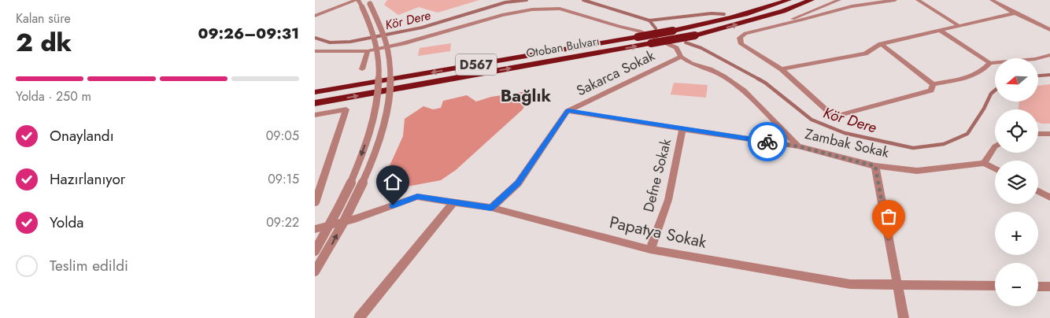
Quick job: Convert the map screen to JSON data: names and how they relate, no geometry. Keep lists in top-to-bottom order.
{
  "streets": {
    "highway": ["Otoban Bulvarı", "D567"],
    "street": [
      "Sakarca Sokak",
      "Zambak Sokak",
      "Defne Sokak",
      "Papatya Sokak"
    ]
  },
  "crossings": [
    ["Sakarca Sokak", "Zambak Sokak"],
    ["Sakarca Sokak", "Papatya Sokak"],
    ["Zambak Sokak", "Defne Sokak"],
    ["Defne Sokak", "Papatya Sokak"]
  ],
  "districts": ["Bağlık"],
  "water": ["Kör Dere"],
  "north": "left",
  "page": {
    "heading": ["2 dk", "Kalan süre", "09:26–09:31"],
    "map_buttons": ["+", "−"],
    "bar": "Yolda · 250 m",
    "list": [
      ["Onaylandı", "09:05"],
      ["Hazırlanıyor", "09:15"],
      ["Yolda", "09:22"],
      "Teslim edildi"
    ]
  }
}
